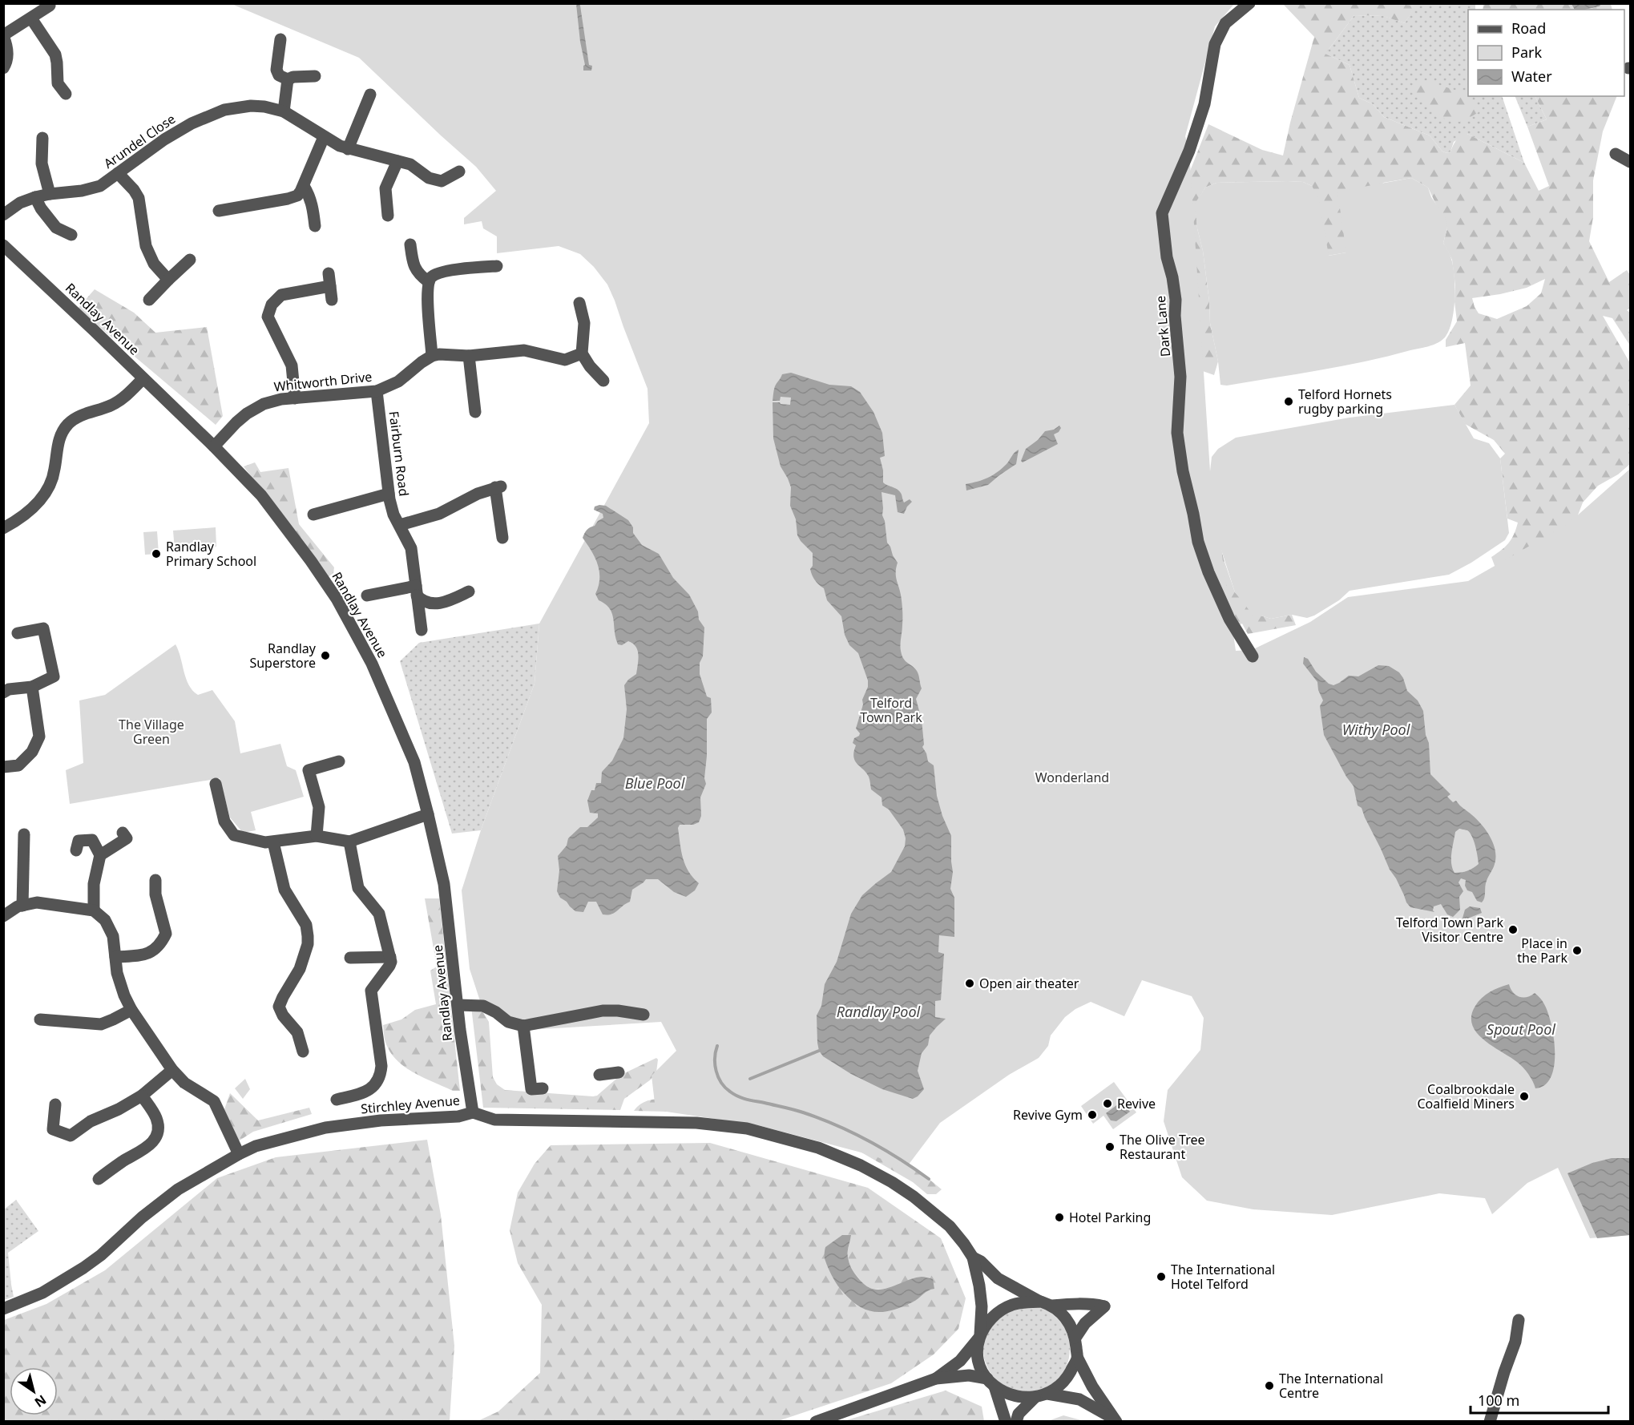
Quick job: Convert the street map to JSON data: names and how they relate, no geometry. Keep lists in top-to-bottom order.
{
  "streets": {
    "street": [
      "Arundel Close",
      "Randlay Avenue",
      "Dark Lane",
      "Whitworth Drive",
      "Fairburn Road",
      "Stirchley Avenue"
    ]
  },
  "crossings": [
    ["Randlay Avenue", "Whitworth Drive"],
    ["Randlay Avenue", "Stirchley Avenue"],
    ["Whitworth Drive", "Fairburn Road"]
  ],
  "water": [
    "Withy Pool",
    "Blue Pool",
    "Randlay Pool",
    "Spout Pool"
  ],
  "parks": ["Telford Town Park", "The Village Green", "Wonderland"],
  "places": [
    "Telford Hornets rugby parking",
    "Randlay Primary School",
    "Randlay Superstore",
    "Telford Town Park Visitor Centre",
    "Place in the Park",
    "Open air theater",
    "Coalbrookdale Coalfield Miners",
    "Revive",
    "Revive Gym",
    "The Olive Tree Restaurant",
    "Hotel Parking",
    "The International Hotel Telford",
    "The International Centre"
  ],
  "legend": ["Road", "Park", "Water"],
  "scale_bar": "100 m",
  "north": "bottom right"
}
